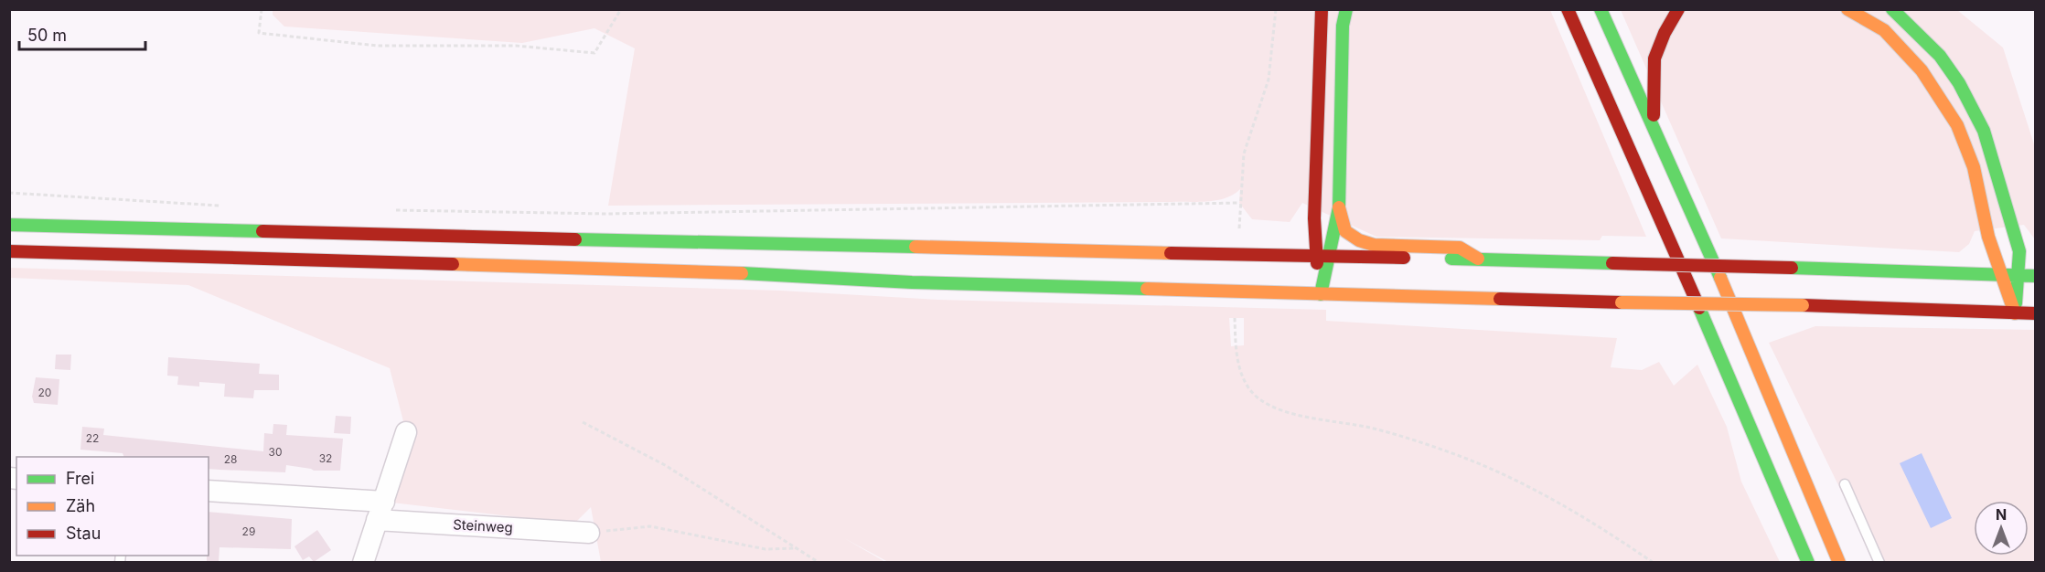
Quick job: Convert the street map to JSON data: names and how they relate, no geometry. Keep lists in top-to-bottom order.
{
  "streets": {
    "street": ["Steinweg"]
  },
  "house_numbers": [
    "20",
    "22",
    "30",
    "32",
    "28",
    "29"
  ],
  "legend": ["Frei", "Zäh", "Stau"],
  "scale_bar": "50 m",
  "north": "top"
}
